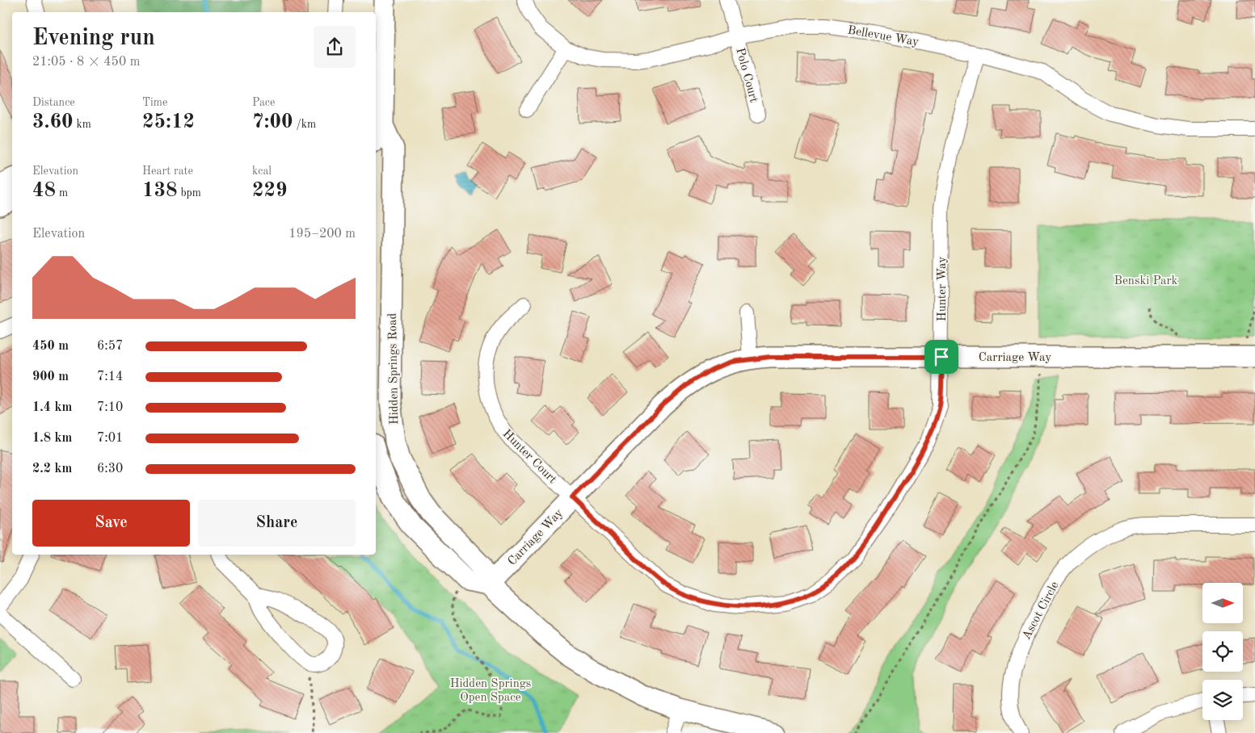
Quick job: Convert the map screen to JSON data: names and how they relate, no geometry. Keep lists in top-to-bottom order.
{
  "streets": {
    "main road": ["Carriage Way", "Hidden Springs Road"],
    "street": [
      "Bellevue Way",
      "Polo Court",
      "Hunter Way",
      "Hunter Court",
      "Ascot Circle"
    ]
  },
  "crossings": [
    ["Bellevue Way", "Polo Court"],
    ["Bellevue Way", "Hunter Way"],
    ["Hunter Way", "Carriage Way"],
    ["Hunter Way", "Hunter Court"],
    ["Carriage Way", "Hidden Springs Road"],
    ["Carriage Way", "Hunter Court"]
  ],
  "parks": ["Benski Park", "Hidden Springs Open Space"],
  "north": "right",
  "page": {
    "heading": ["Evening run", "21:05 · 8 × 450 m"],
    "stats": [
      ["Distance", "3.60 km"],
      ["Time", "25:12"],
      ["Pace", "7:00 /km"],
      ["Elevation", "48 m"],
      ["Heart rate", "138 bpm"],
      ["kcal", "229"]
    ],
    "chart": ["Elevation", "195–200 m"],
    "list": [
      {
        "name": "450 m",
        "note": "6:57"
      },
      {
        "name": "900 m",
        "note": "7:14"
      },
      {
        "name": "1.4 km",
        "note": "7:10"
      },
      {
        "name": "1.8 km",
        "note": "7:01"
      },
      {
        "name": "2.2 km",
        "note": "6:30"
      }
    ],
    "buttons": ["Save", "Share"]
  }
}
